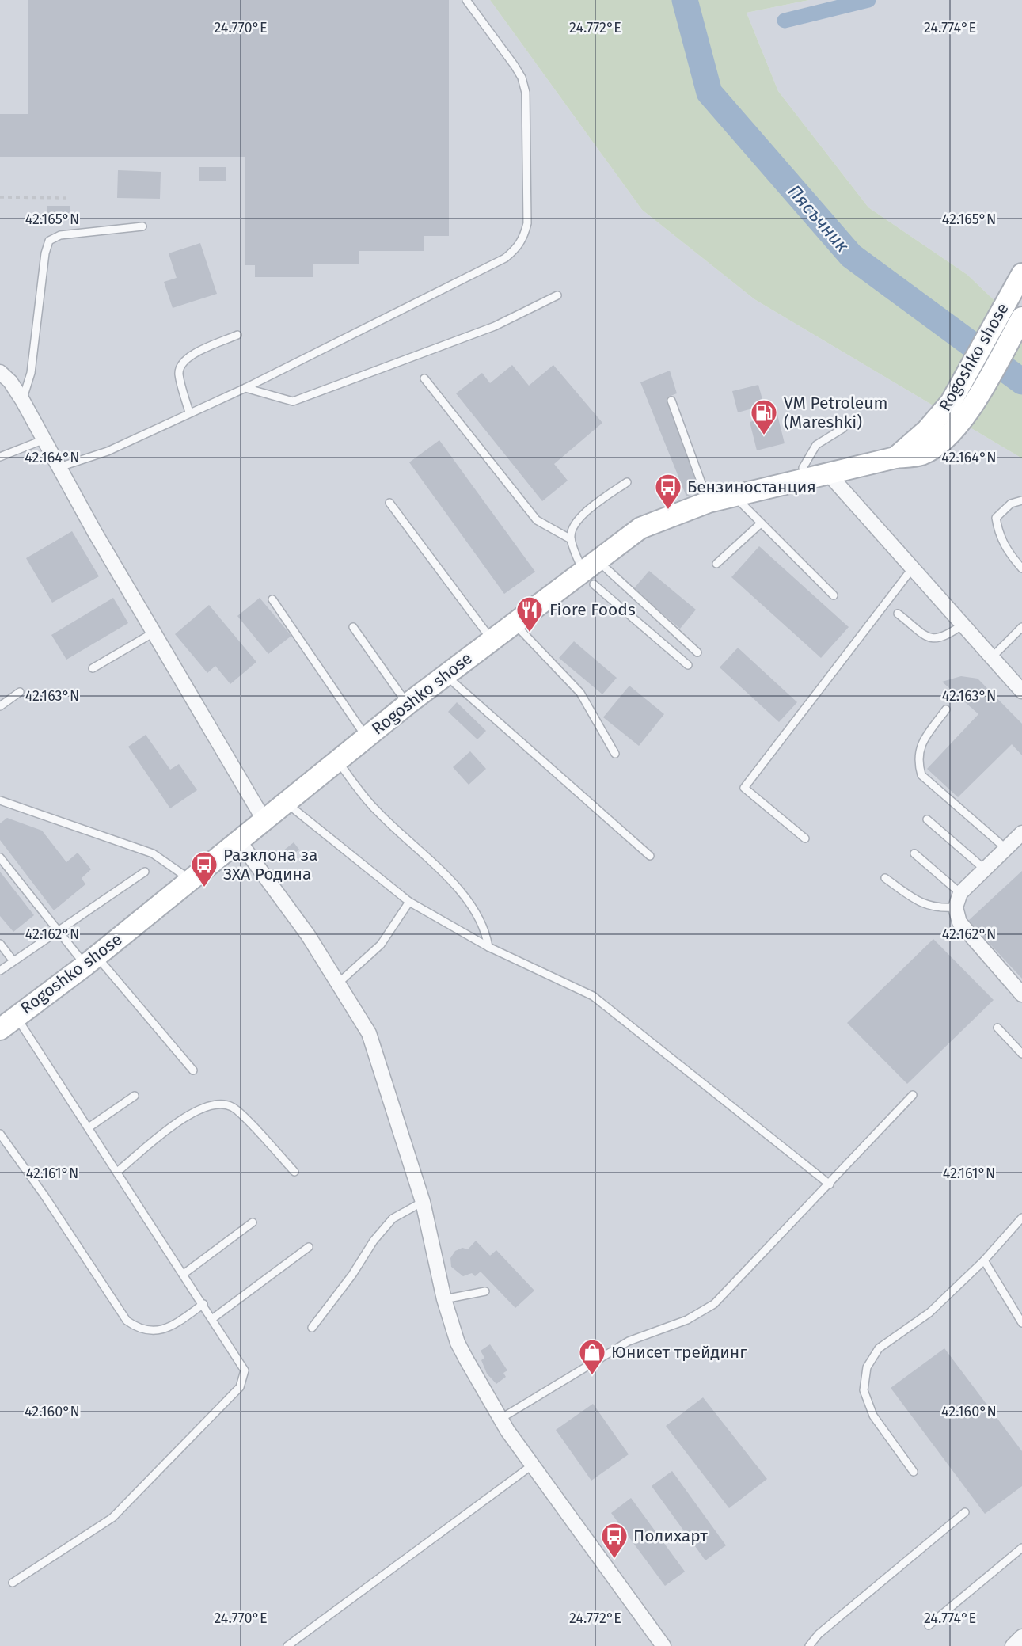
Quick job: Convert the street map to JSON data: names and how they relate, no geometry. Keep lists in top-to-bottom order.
{
  "streets": {
    "main road": ["Rogoshko shose"]
  },
  "water": ["Пясъчник"],
  "places": {
    "fuel station": ["VM Petroleum (Mareshki)"],
    "bus stop": ["Бензиностанция", "Разклона за ЗХА Родина", "Полихарт"],
    "restaurant": ["Fiore Foods"],
    "shop": ["Юнисет трейдинг"]
  },
  "coordinates": [
    "24.770°E",
    "24.772°E",
    "24.774°E",
    "42.165°N",
    "42.164°N",
    "42.163°N",
    "42.162°N",
    "42.161°N",
    "42.160°N"
  ]
}
